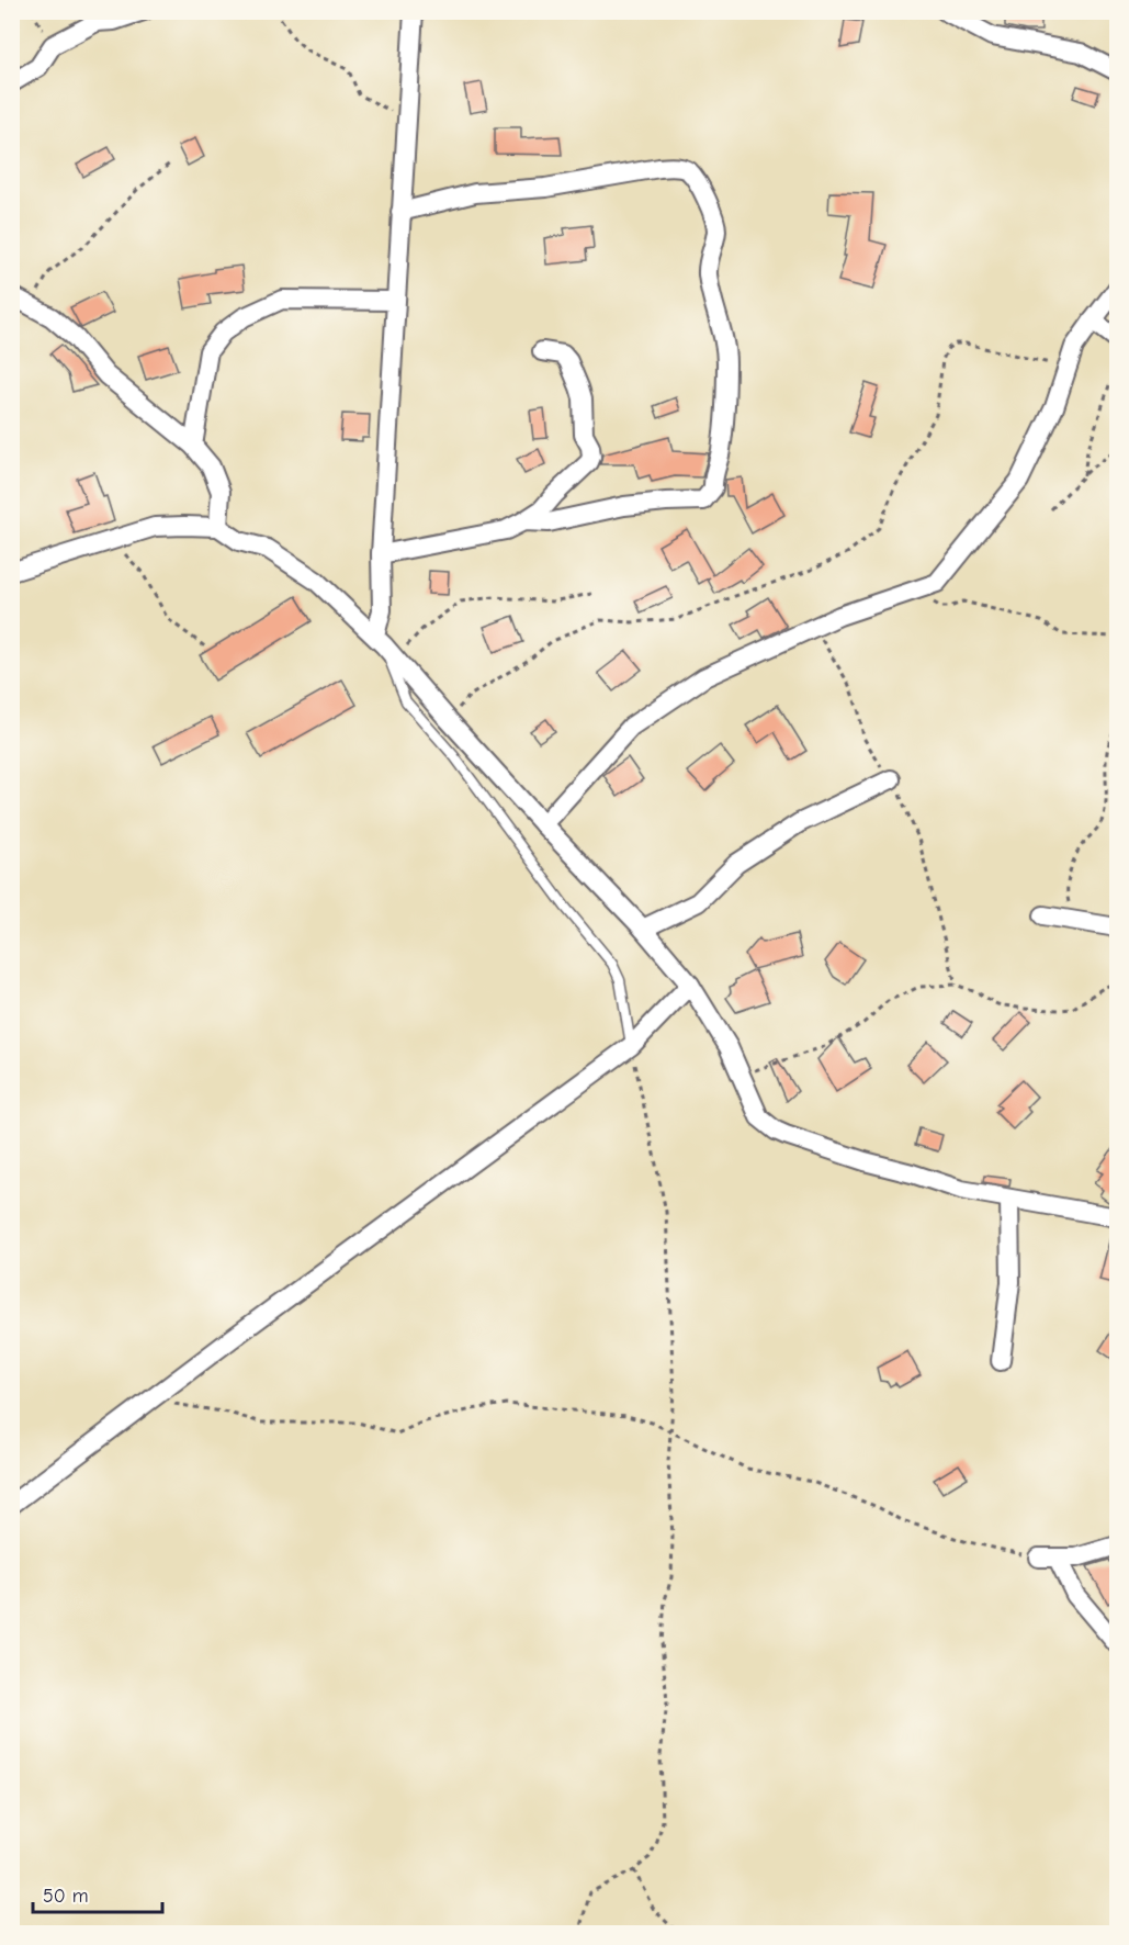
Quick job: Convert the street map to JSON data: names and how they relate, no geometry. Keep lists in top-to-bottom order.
{
  "scale_bar": "50 m"
}
